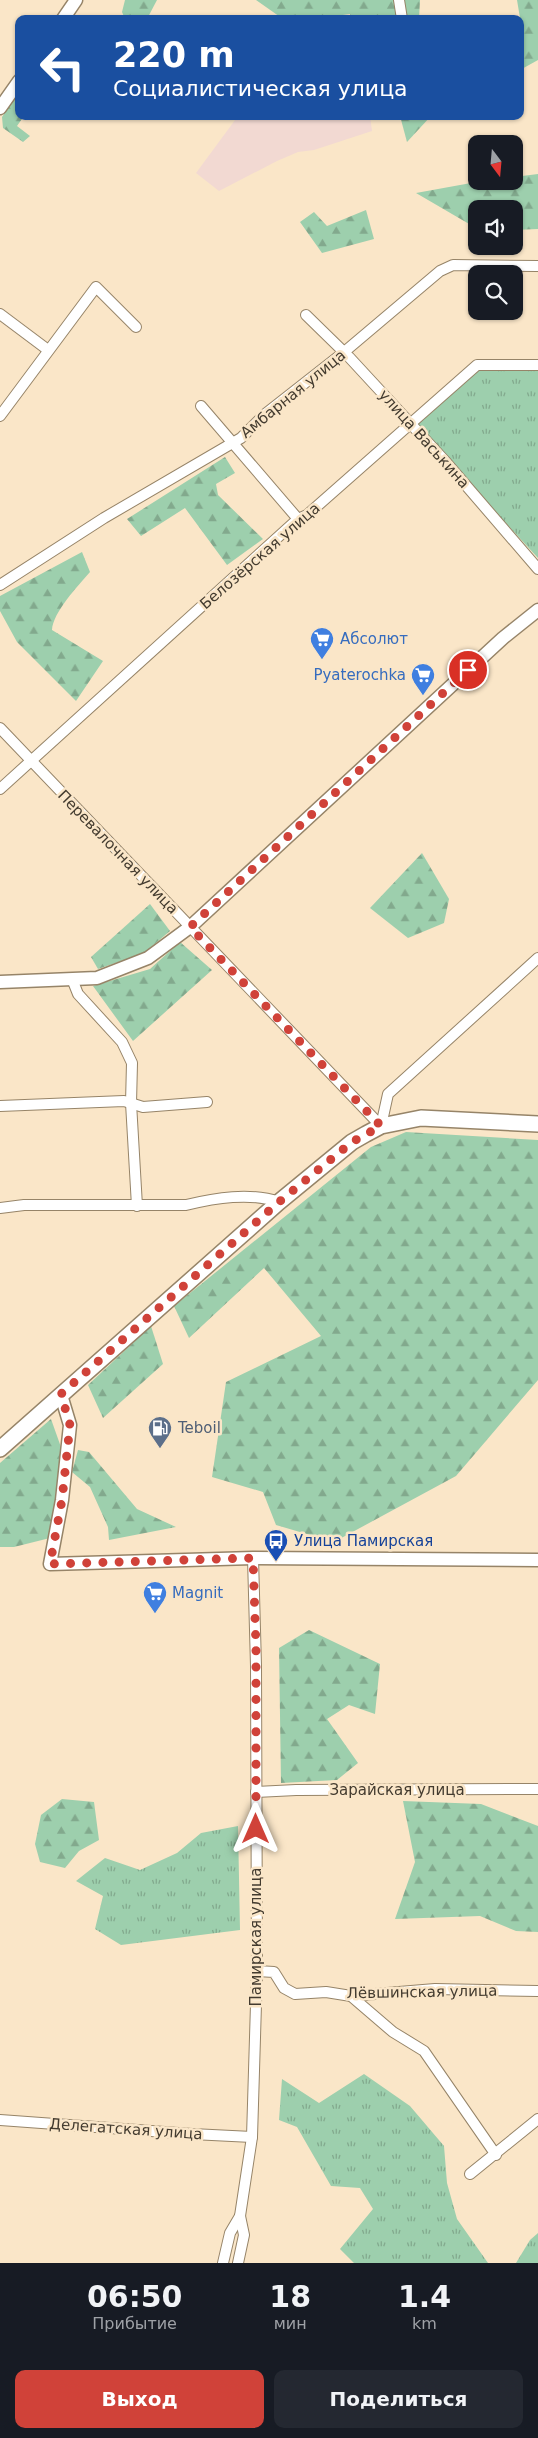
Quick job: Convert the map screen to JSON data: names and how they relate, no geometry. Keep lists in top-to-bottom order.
{
  "streets": {
    "street": [
      "Амбарная улица",
      "улица Васькина",
      "Белозёрская улица",
      "Перевалочная улица",
      "Зарайская улица",
      "Памирская улица",
      "Лёвшинская улица",
      "Делегатская улица"
    ]
  },
  "crossings": [
    ["Амбарная улица", "улица Васькина"],
    ["улица Васькина", "Белозёрская улица"],
    ["Белозёрская улица", "Перевалочная улица"],
    ["Зарайская улица", "Памирская улица"],
    ["Памирская улица", "Лёвшинская улица"],
    ["Памирская улица", "Делегатская улица"]
  ],
  "places": {
    "supermarket": ["Абсолют", "Pyaterochka", "Magnit"],
    "fuel station": ["Teboil"],
    "bus stop": ["Улица Памирская"]
  },
  "north": "bottom",
  "page": {
    "turn": ["220 m", "Социалистическая улица"],
    "eta": [
      "06:50",
      "Прибытие",
      "18",
      "мин",
      "1.4",
      "km"
    ],
    "buttons": ["Выход", "Поделиться"]
  }
}
